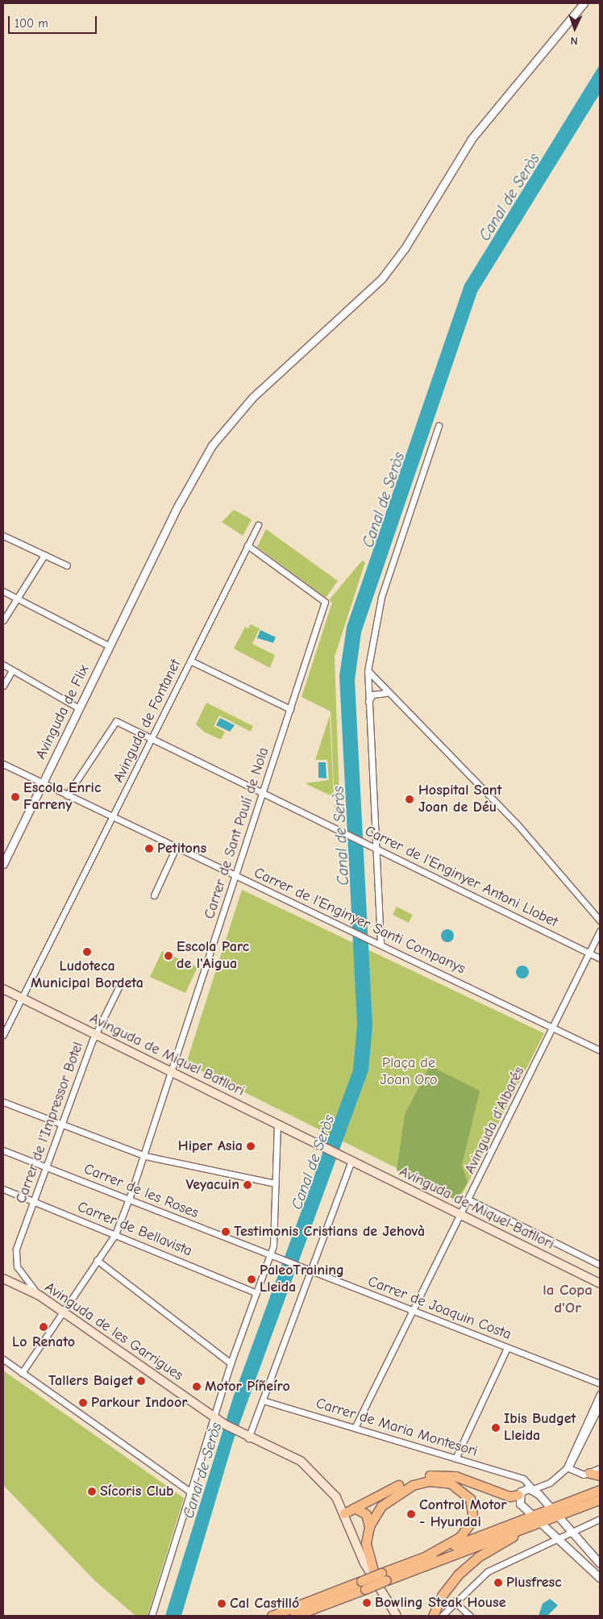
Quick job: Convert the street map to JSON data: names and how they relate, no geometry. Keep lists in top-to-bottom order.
{
  "streets": {
    "main road": ["Avinguda de Miquel Batllori", "Avinguda de les Garrigues"],
    "street": [
      "Avinguda de Flix",
      "Avinguda de Fontanet",
      "Carrer de Sant Paulí de Nola",
      "Carrer de l'Enginyer Antoni Llobet",
      "Carrer de l'Enginyer Santi Companys",
      "Avinguda d'Albarés",
      "Carrer de l'Impressor Botel",
      "Carrer de les Roses",
      "Carrer de Bellavista",
      "Carrer de Joaquin Costa",
      "Carrer de Maria Montesori"
    ]
  },
  "crossings": [
    ["Avinguda de Flix", "Carrer de l'Enginyer Santi Companys"],
    ["Avinguda de Fontanet", "Carrer de Sant Paulí de Nola"],
    ["Avinguda de Fontanet", "Carrer de l'Enginyer Antoni Llobet"],
    ["Avinguda de Fontanet", "Carrer de l'Enginyer Santi Companys"],
    ["Avinguda de Fontanet", "Avinguda de Miquel Batllori"],
    ["Carrer de Sant Paulí de Nola", "Carrer de l'Enginyer Antoni Llobet"],
    ["Carrer de Sant Paulí de Nola", "Carrer de l'Enginyer Santi Companys"],
    ["Carrer de Sant Paulí de Nola", "Avinguda de Miquel Batllori"],
    ["Carrer de Sant Paulí de Nola", "Carrer de les Roses"],
    ["Carrer de Sant Paulí de Nola", "Carrer de Bellavista"],
    ["Carrer de Sant Paulí de Nola", "Avinguda de les Garrigues"],
    ["Carrer de l'Enginyer Antoni Llobet", "Carrer de l'Enginyer Santi Companys"],
    ["Carrer de l'Enginyer Antoni Llobet", "Avinguda d'Albarés"],
    ["Carrer de l'Enginyer Santi Companys", "Avinguda d'Albarés"],
    ["Avinguda de Miquel Batllori", "Avinguda d'Albarés"],
    ["Avinguda de Miquel Batllori", "Carrer de l'Impressor Botel"],
    ["Avinguda d'Albarés", "Carrer de Joaquin Costa"],
    ["Avinguda d'Albarés", "Carrer de Maria Montesori"],
    ["Carrer de l'Impressor Botel", "Carrer de les Roses"],
    ["Carrer de l'Impressor Botel", "Carrer de Bellavista"],
    ["Carrer de l'Impressor Botel", "Avinguda de les Garrigues"],
    ["Carrer de les Roses", "Carrer de Joaquin Costa"]
  ],
  "districts": ["la Copa d'Or"],
  "water": ["Canal de Seròs"],
  "parks": ["Plaça de Joan Oro"],
  "places": [
    "Escola Enric Farreny",
    "Hospital Sant Joan de Déu",
    "Petitons",
    "Ludoteca Municipal Bordeta",
    "Escola Parc de l'Aigua",
    "Hiper Asia",
    "Veyacuin",
    "Testimonis Cristians de Jehovà",
    "PaleoTraining Lleida",
    "Lo Renato",
    "Tallers Baiget",
    "Motor Píñeíro",
    "Parkour Indoor",
    "Ibis Budget Lleida",
    "Sícoris Club",
    "Control Motor - Hyundai",
    "Plusfresc",
    "Bowling Steak House",
    "Cal Castilló"
  ],
  "scale_bar": "100 m",
  "north": "bottom"
}
